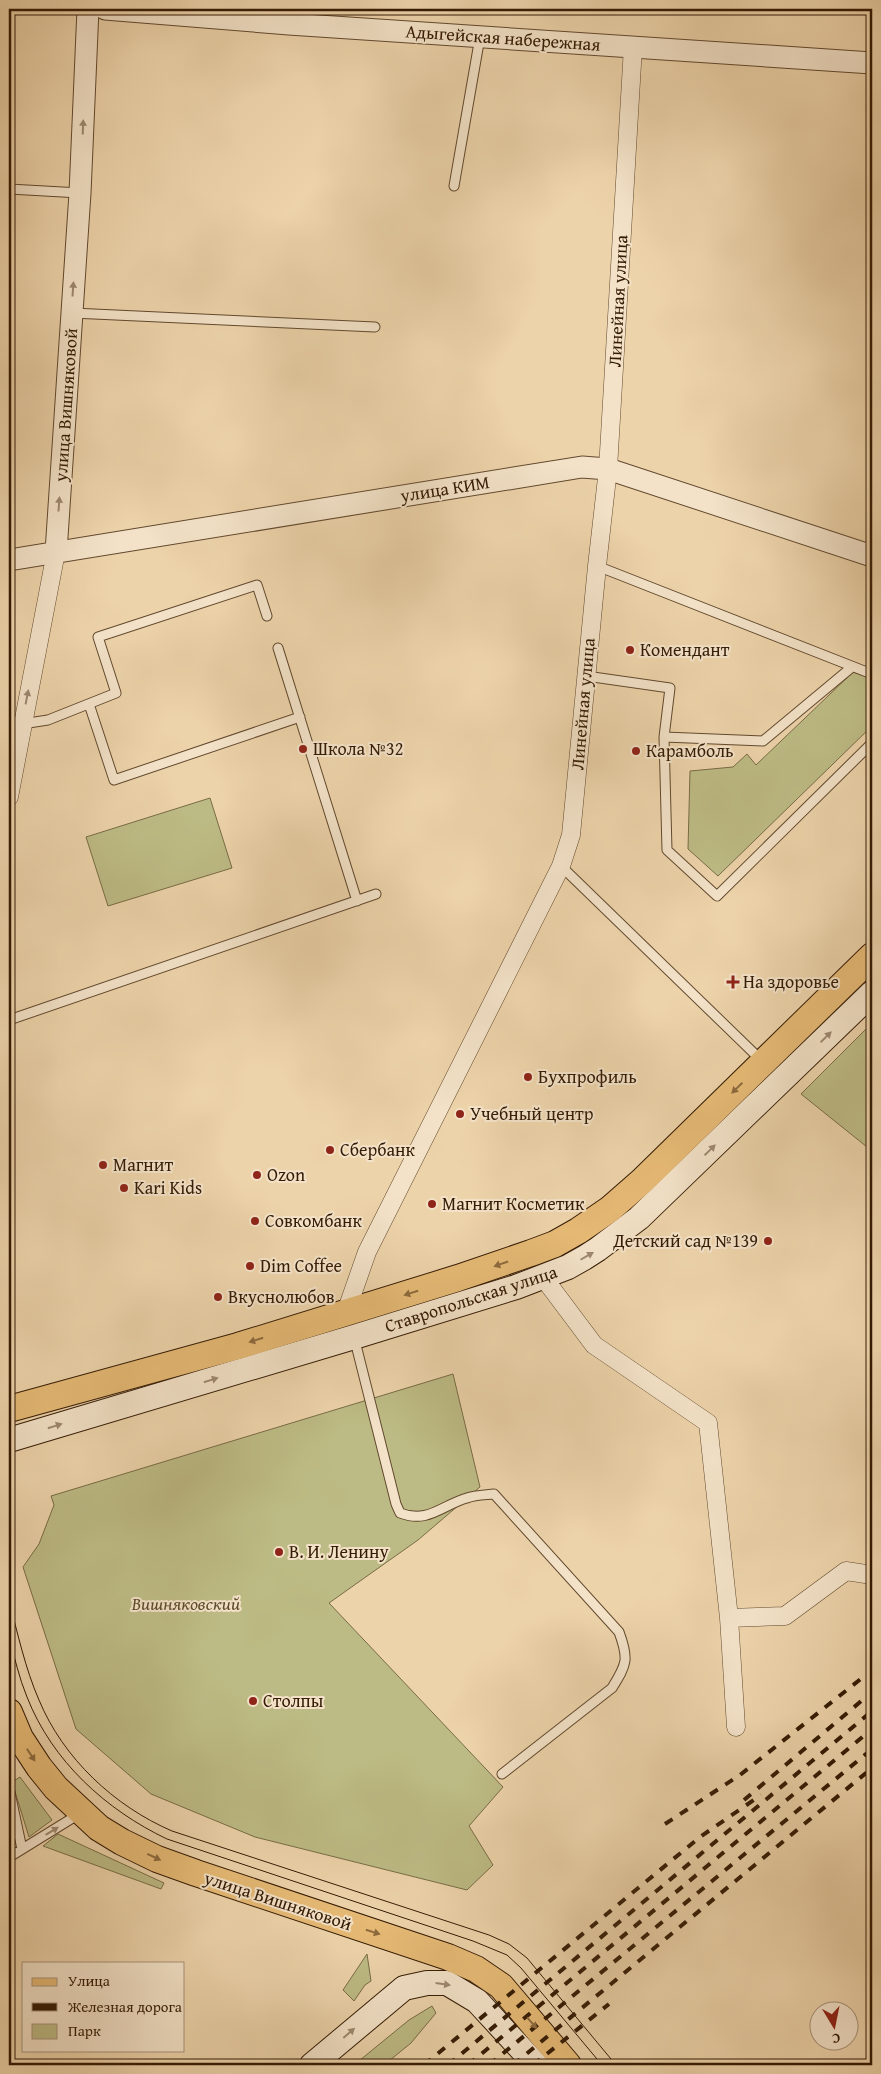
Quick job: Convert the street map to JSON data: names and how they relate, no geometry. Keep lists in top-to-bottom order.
{
  "streets": {
    "main road": ["улица Вишняковой", "Ставропольская улица"],
    "street": ["Адыгейская набережная", "Линейная улица", "улица КИМ"]
  },
  "crossings": [
    ["Адыгейская набережная", "Линейная улица"],
    ["Линейная улица", "улица КИМ"],
    ["Линейная улица", "Ставропольская улица"],
    ["улица Вишняковой", "улица КИМ"]
  ],
  "parks": ["Вишняковский"],
  "places": {
    "other": [
      "Комендант",
      "Школа №32",
      "Карамболь",
      "Бухпрофиль",
      "Учебный центр",
      "Сбербанк",
      "Магнит",
      "Ozon",
      "Kari Kids",
      "Магнит Косметик",
      "Совкомбанк",
      "Детский сад №139",
      "Dim Coffee",
      "Вкуснолюбов",
      "В. И. Ленину",
      "Столпы"
    ],
    "health": ["На здоровье"]
  },
  "legend": ["Улица", "Железная дорога", "Парк"],
  "north": "bottom"
}
